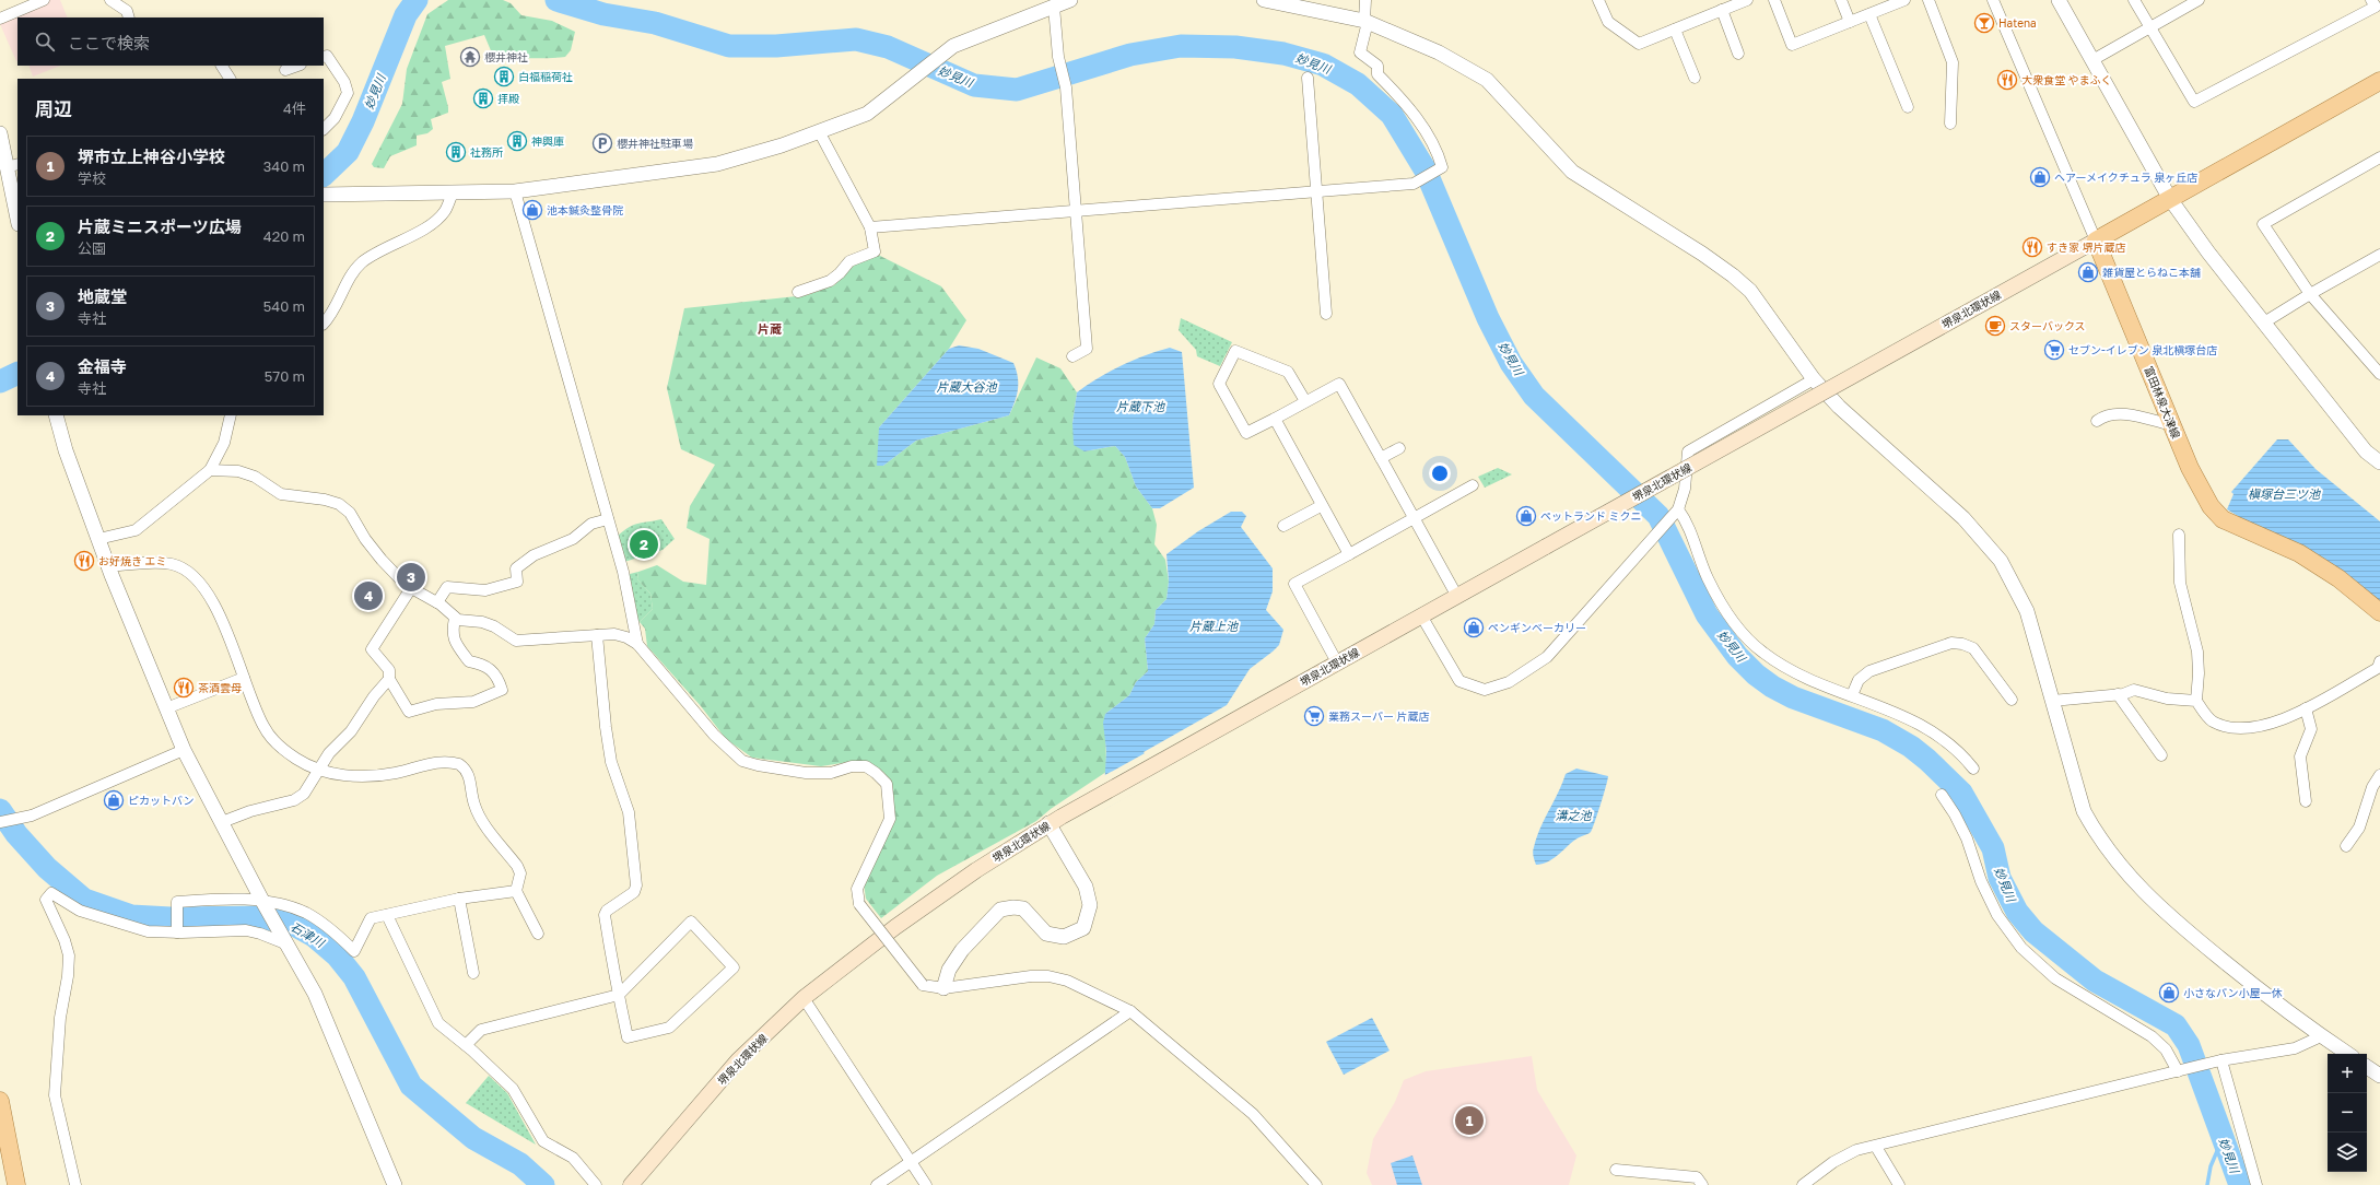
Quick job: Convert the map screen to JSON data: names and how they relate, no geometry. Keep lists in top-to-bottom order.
{
  "streets": {
    "main road": ["堺泉北環状線", "富田林泉大津線"]
  },
  "crossings": [
    ["堺泉北環状線", "富田林泉大津線"]
  ],
  "districts": ["片蔵"],
  "water": [
    "妙見川",
    "片蔵大谷池",
    "片蔵下池",
    "槇塚台三ツ池",
    "片蔵上池",
    "溝之池",
    "石津川"
  ],
  "places": {
    "bar": ["Hatena"],
    "temple": ["櫻井神社"],
    "building": [
      "白福稲荷社",
      "拝殿",
      "神輿庫",
      "社務所"
    ],
    "restaurant": [
      "大衆食堂 やまふく",
      "すき家 堺片蔵店",
      "お好焼き エミ",
      "茶酒雲母"
    ],
    "parking": ["櫻井神社駐車場"],
    "shop": [
      "ヘアーメイクチュラ 泉ヶ丘店",
      "池本鍼灸整骨院",
      "雑貨屋とらねこ本舗",
      "ペットランド ミクニ",
      "ペンギンベーカリー",
      "ピカットバン",
      "小さなパン小屋一休"
    ],
    "cafe": ["スターバックス"],
    "supermarket": ["セブン-イレブン 泉北槇塚台店", "業務スーパー 片蔵店"]
  },
  "page": {
    "search": "ここで検索",
    "heading": ["周辺", "4件"],
    "list": [
      {
        "mark": "1",
        "name": "堺市立上神谷小学校",
        "note": "学校",
        "value": "340 m"
      },
      {
        "mark": "2",
        "name": "片蔵ミニスポーツ広場",
        "note": "公園",
        "value": "420 m"
      },
      {
        "mark": "3",
        "name": "地蔵堂",
        "note": "寺社",
        "value": "540 m"
      },
      {
        "mark": "4",
        "name": "金福寺",
        "note": "寺社",
        "value": "570 m"
      }
    ],
    "pins": [
      "2",
      "3",
      "4",
      "1"
    ],
    "map_buttons": ["+", "−"]
  }
}
